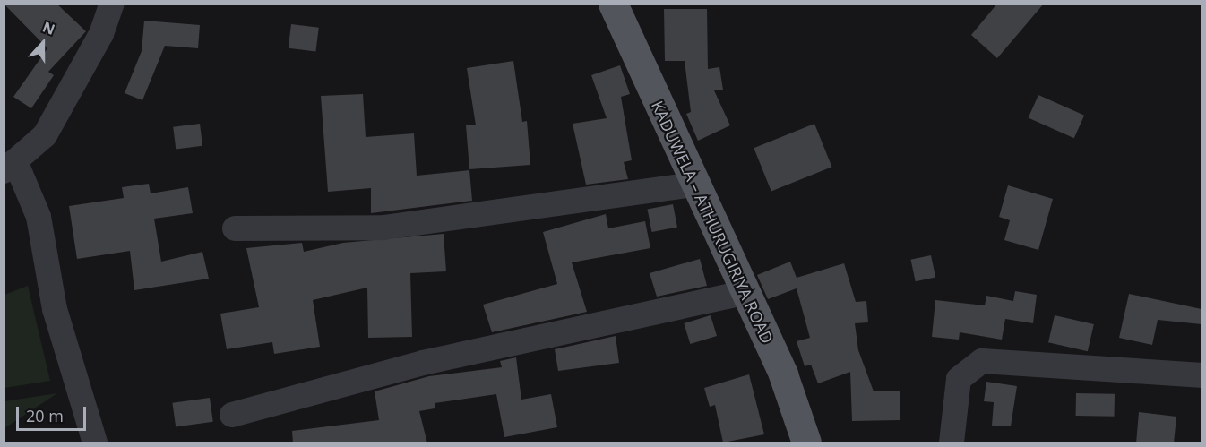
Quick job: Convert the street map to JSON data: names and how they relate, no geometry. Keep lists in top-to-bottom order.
{
  "streets": {
    "main road": ["KADUWELA – ATHURUGIRIYA ROAD"]
  },
  "scale_bar": "20 m",
  "north": "top"
}
